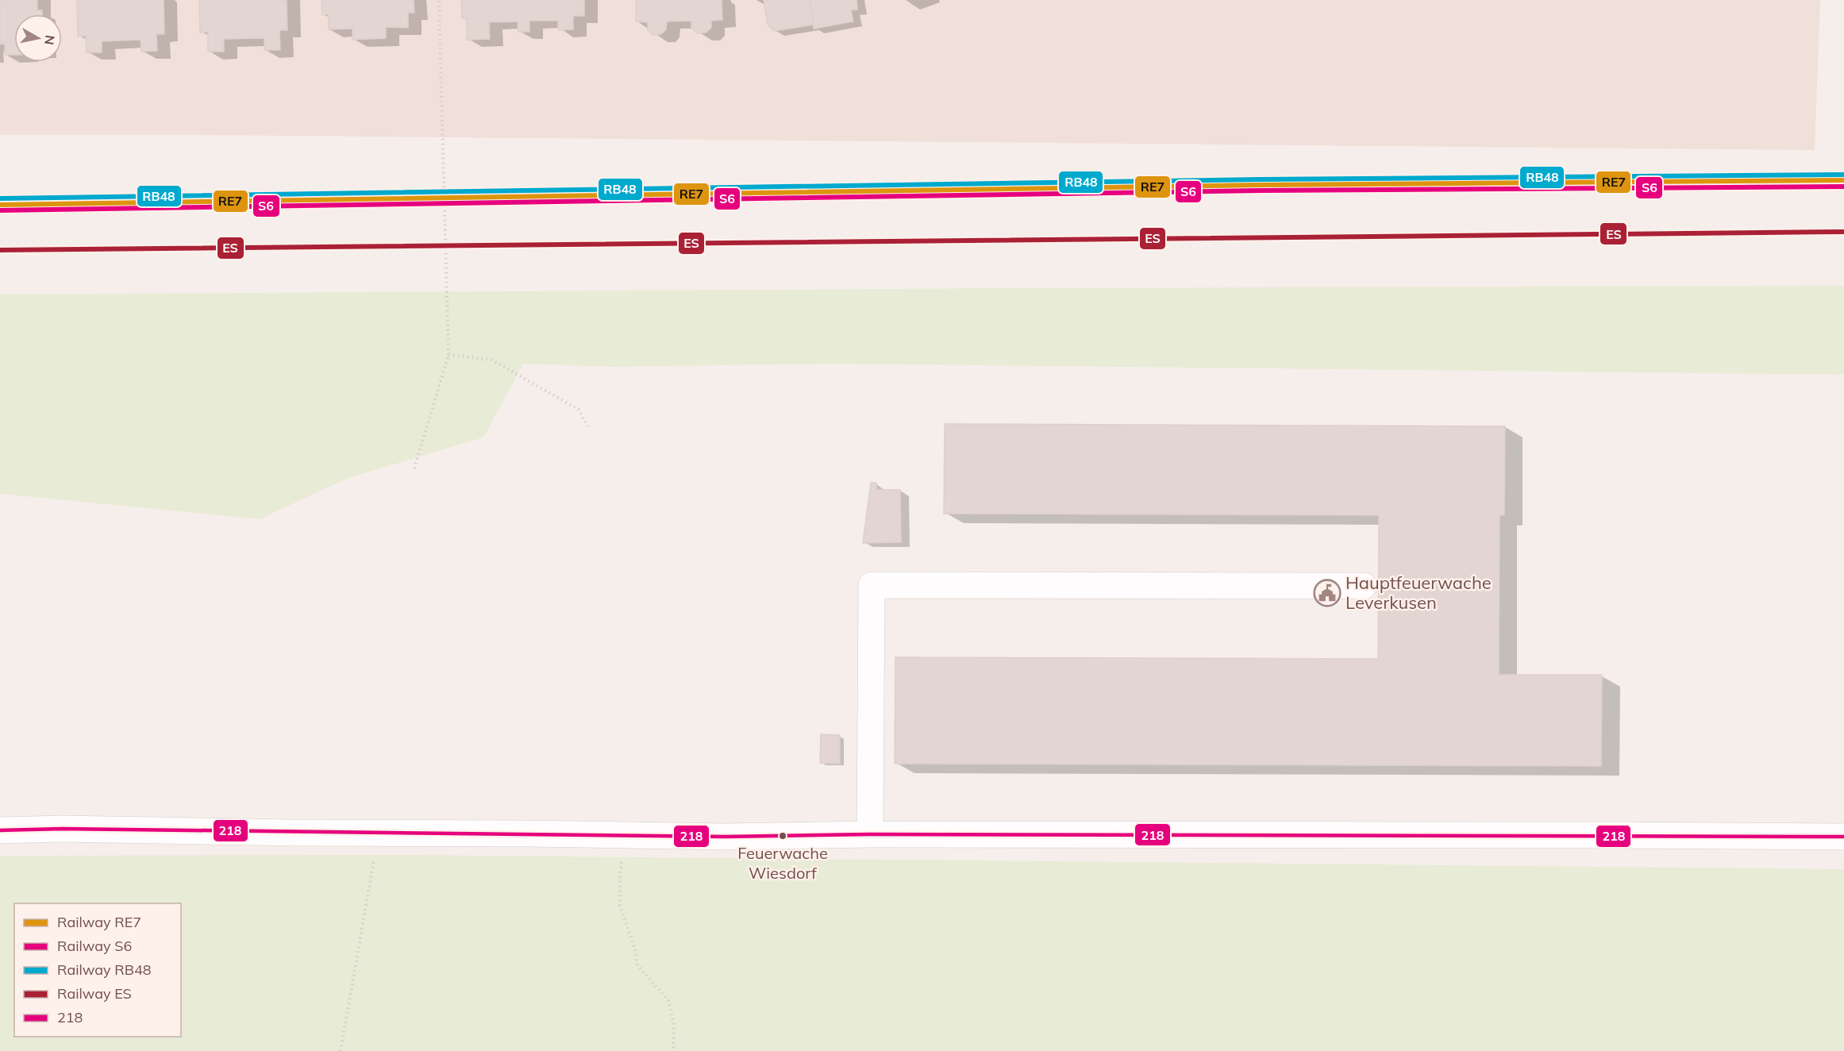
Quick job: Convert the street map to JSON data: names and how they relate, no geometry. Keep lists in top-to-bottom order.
{
  "places": {
    "public building": ["Hauptfeuerwache Leverkusen"],
    "other": ["Feuerwache Wiesdorf"]
  },
  "lines": [
    "rail line RB48",
    "rail line RE7",
    "rail line S6",
    "rail line ES",
    "transit line 218"
  ],
  "legend": [
    "Railway RE7",
    "Railway S6",
    "Railway RB48",
    "Railway ES",
    "218"
  ],
  "north": "right"
}
